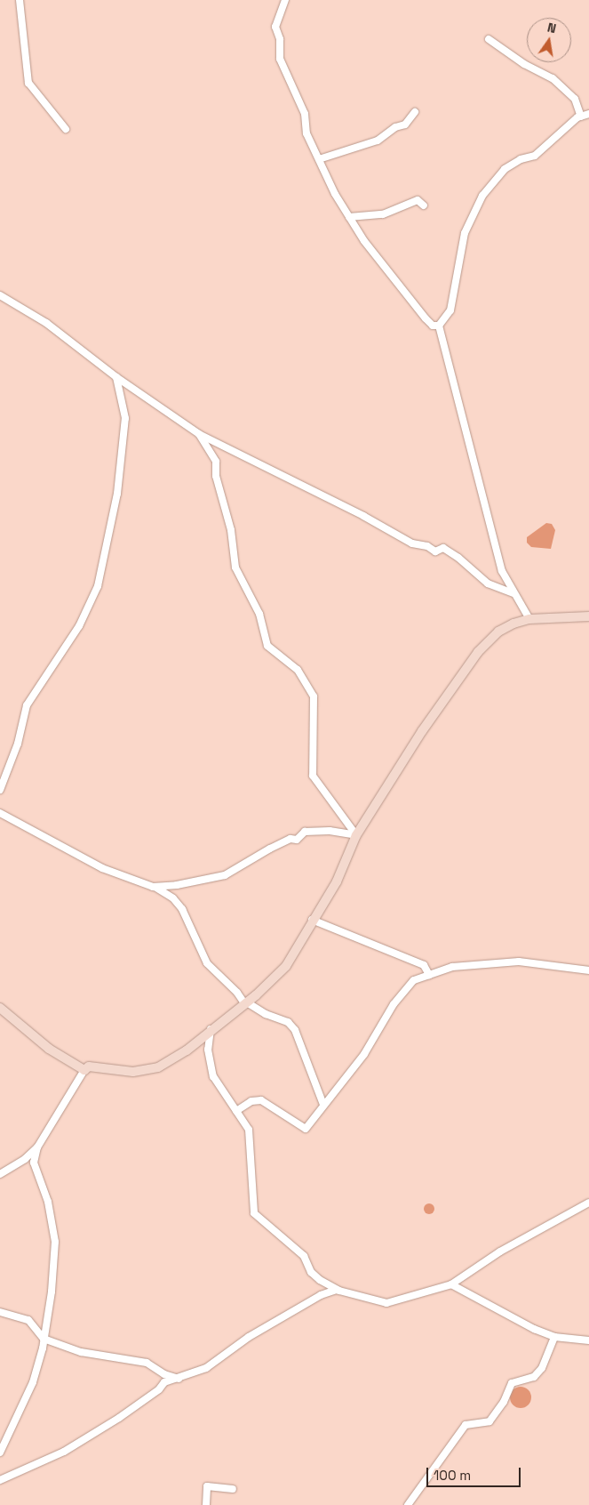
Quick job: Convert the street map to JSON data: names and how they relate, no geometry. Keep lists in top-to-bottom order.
{
  "scale_bar": "100 m",
  "north": "top"
}
